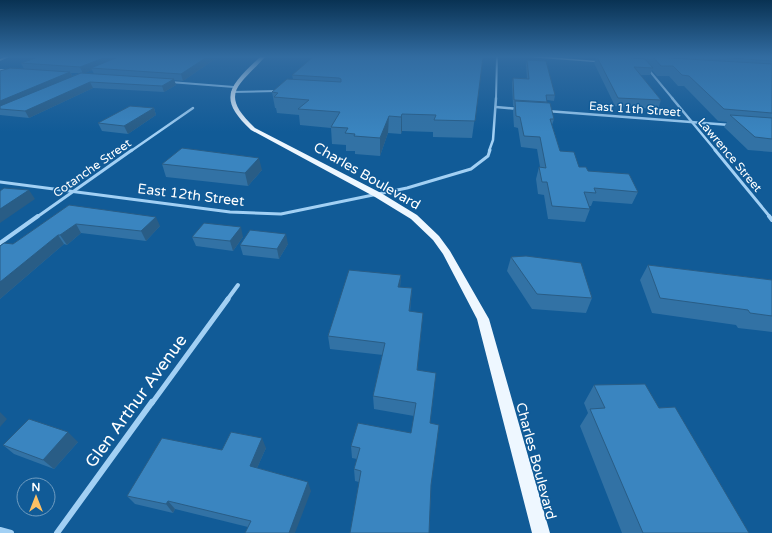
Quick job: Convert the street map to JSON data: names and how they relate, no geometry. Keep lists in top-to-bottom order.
{
  "streets": {
    "main road": ["Charles Boulevard"],
    "street": [
      "East 11th Street",
      "Lawrence Street",
      "Cotanche Street",
      "East 12th Street",
      "Glen Arthur Avenue"
    ]
  },
  "crossings": [
    ["East 11th Street", "Lawrence Street"],
    ["Cotanche Street", "East 12th Street"],
    ["Charles Boulevard", "East 12th Street"]
  ],
  "north": "top"
}
